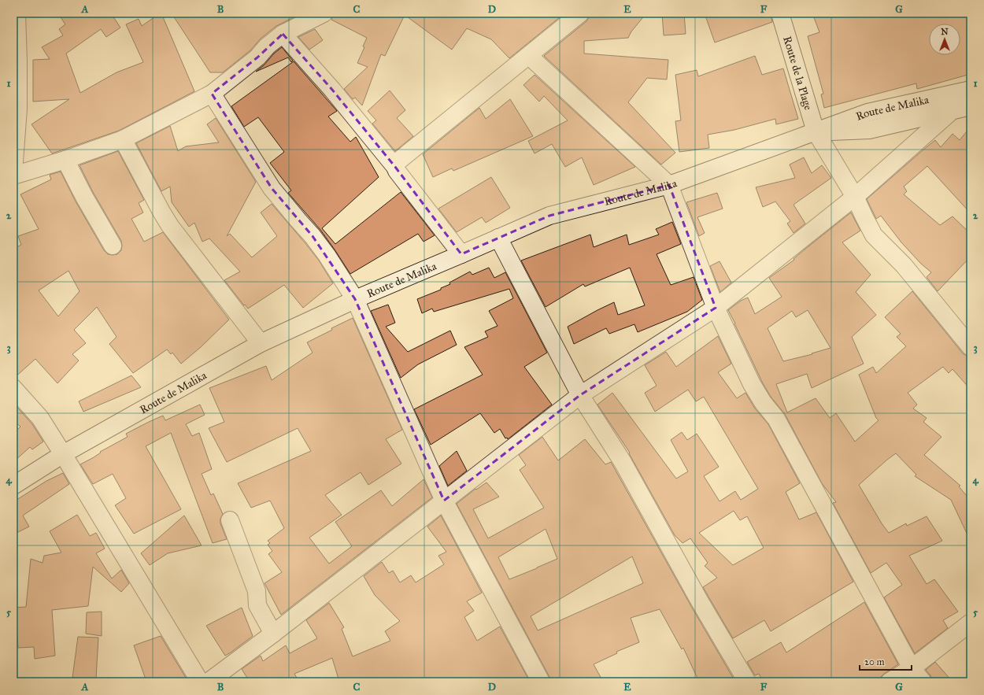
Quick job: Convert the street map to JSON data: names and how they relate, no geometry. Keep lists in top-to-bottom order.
{
  "streets": {
    "street": ["Route de la Plage", "Route de Malika"]
  },
  "crossings": [
    ["Route de la Plage", "Route de Malika"]
  ],
  "scale_bar": "20 m",
  "north": "top",
  "grid": {
    "columns": [
      "A",
      "B",
      "C",
      "D",
      "E",
      "F",
      "G"
    ],
    "rows": [
      "1",
      "2",
      "3",
      "4",
      "5"
    ]
  }
}
